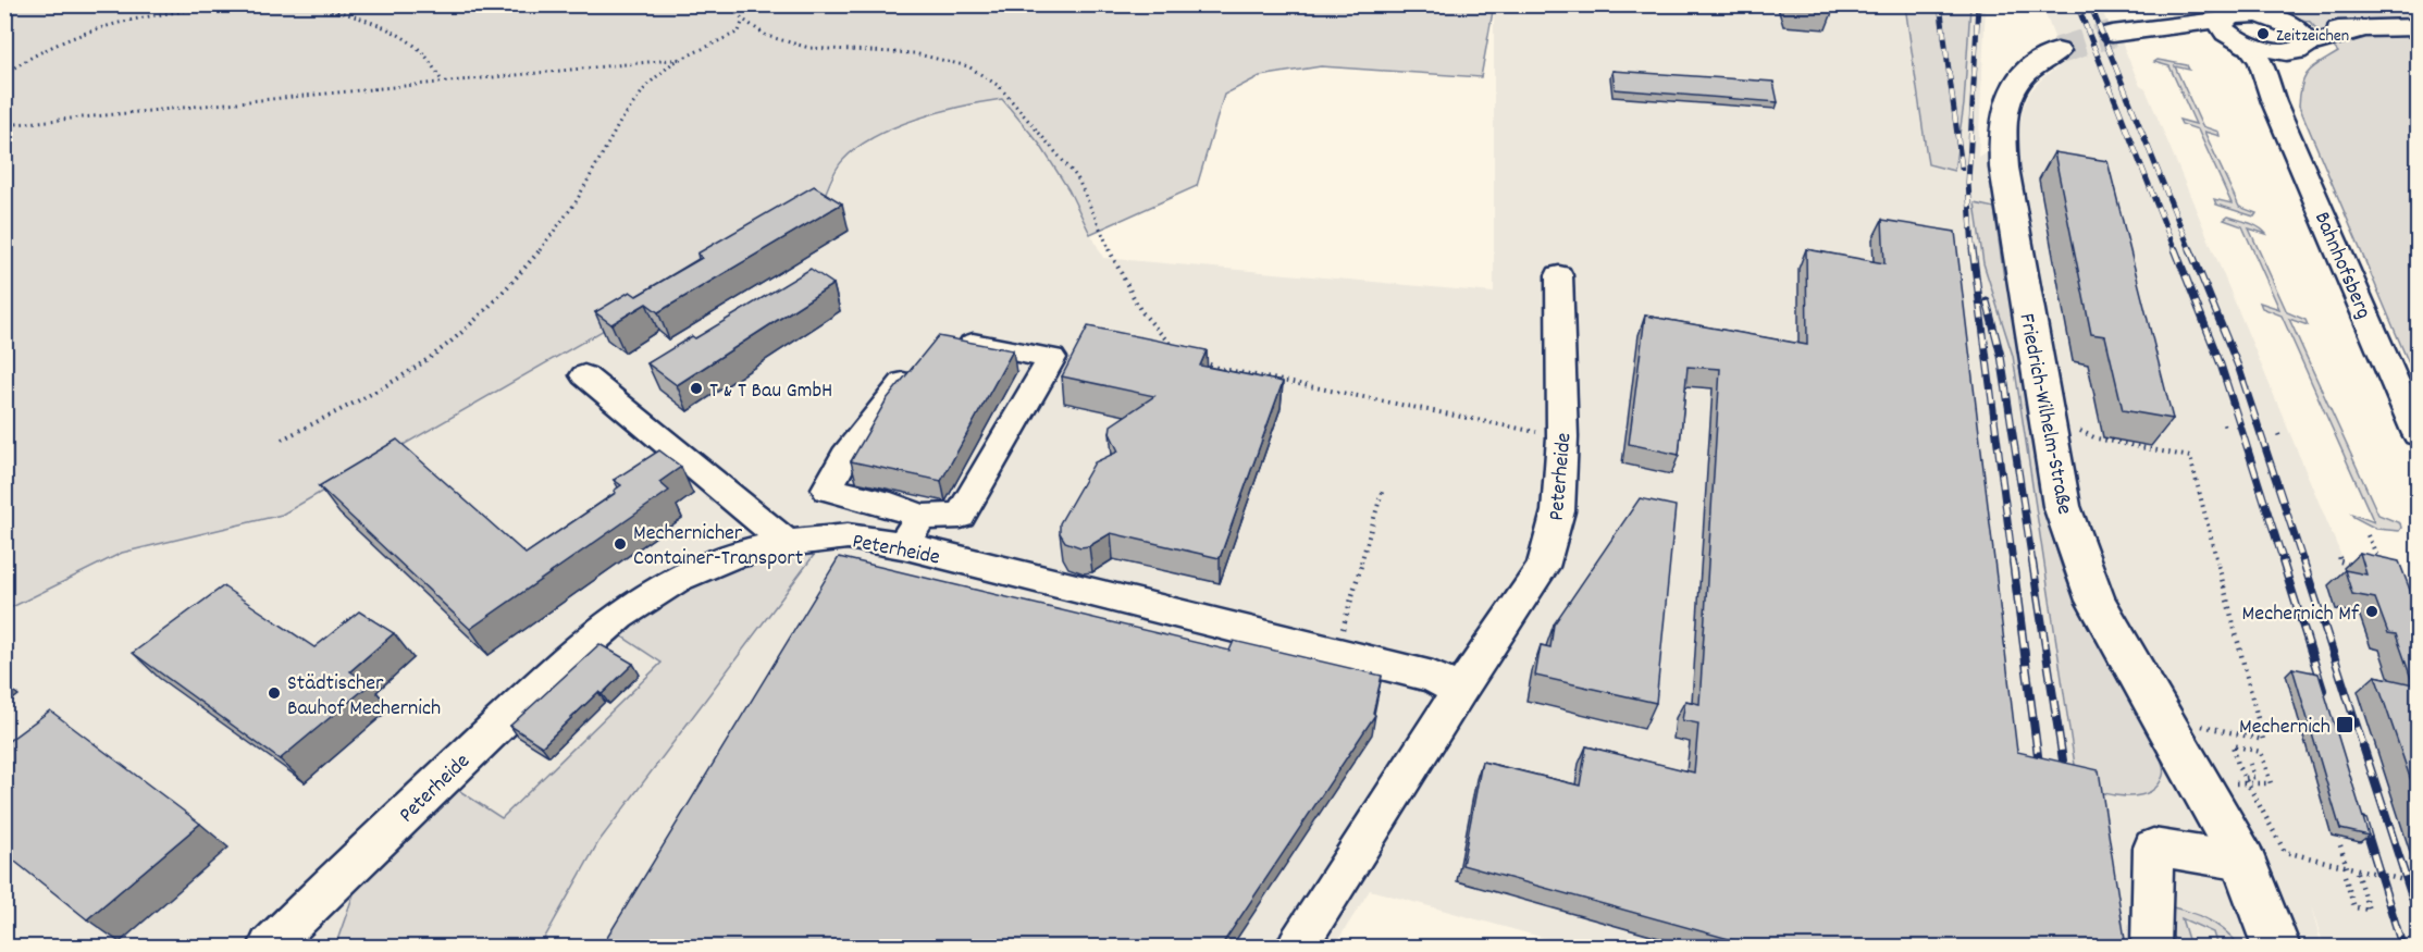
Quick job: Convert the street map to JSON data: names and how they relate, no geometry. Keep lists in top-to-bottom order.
{
  "streets": {
    "main road": ["Friedrich-Wilhelm-Straße"],
    "street": ["Bahnhofsberg", "Peterheide"]
  },
  "places": {
    "other": [
      "Zeitzeichen",
      "T & T Bau GmbH",
      "Mechernicher Container-Transport",
      "Mechernich Mf",
      "Städtischer Bauhof Mechernich"
    ],
    "transit": ["Mechernich"]
  }
}
